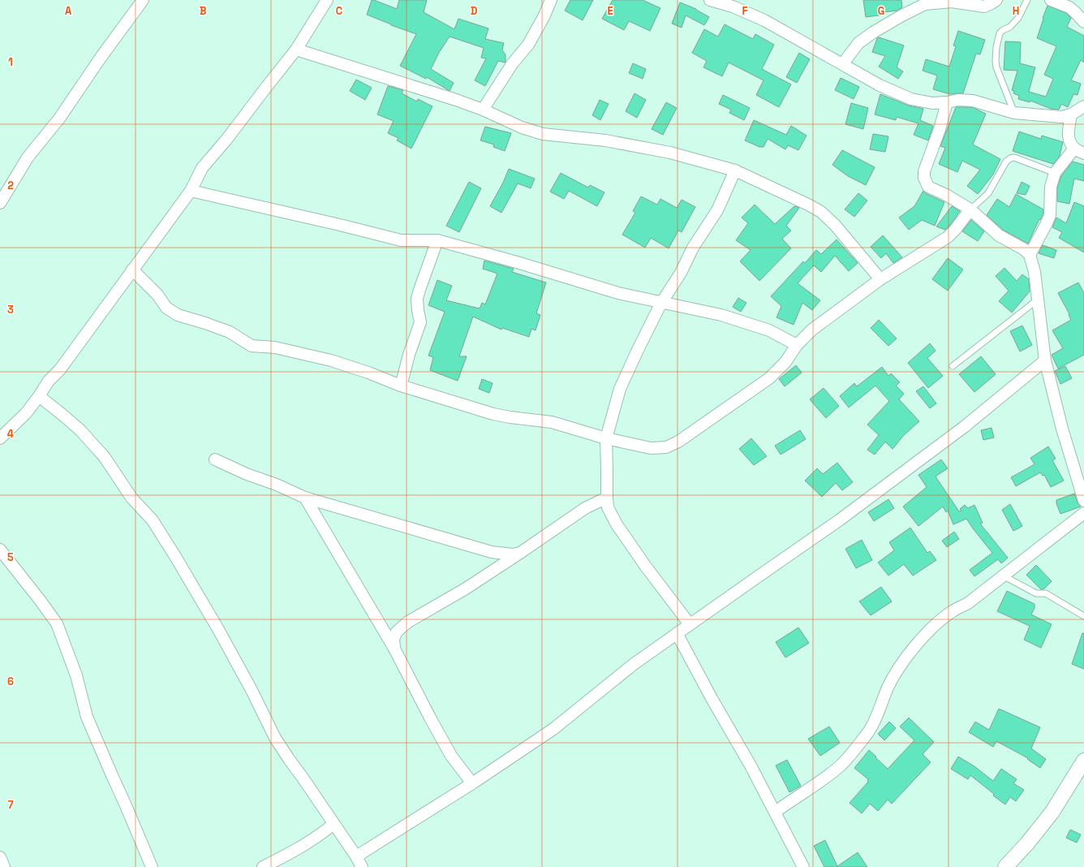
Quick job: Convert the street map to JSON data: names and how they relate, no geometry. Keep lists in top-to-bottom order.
{
  "grid": {
    "columns": [
      "A",
      "B",
      "C",
      "D",
      "E",
      "F",
      "G",
      "H"
    ],
    "rows": [
      "1",
      "2",
      "3",
      "4",
      "5",
      "6",
      "7"
    ]
  }
}
